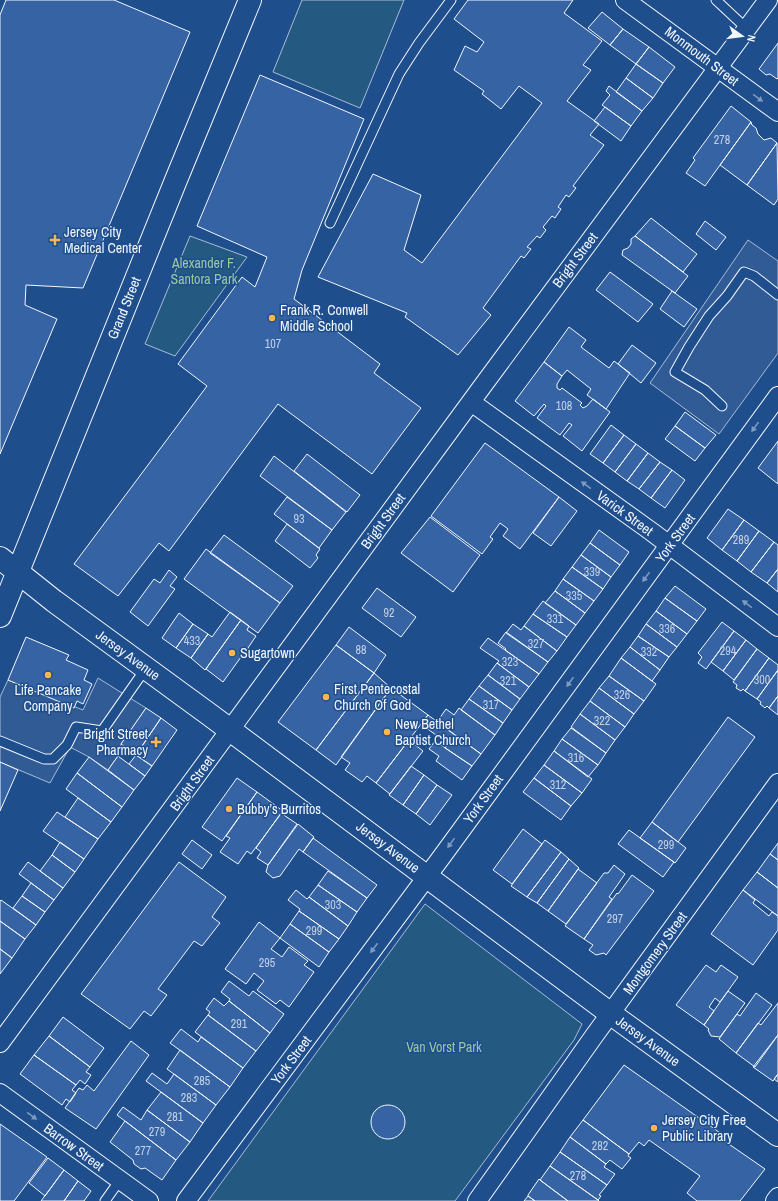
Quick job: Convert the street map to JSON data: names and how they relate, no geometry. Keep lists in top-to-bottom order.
{
  "streets": {
    "street": [
      "Monmouth Street",
      "Bright Street",
      "Grand Street",
      "Varick Street",
      "York Street",
      "Jersey Avenue",
      "Montgomery Street",
      "Barrow Street"
    ]
  },
  "crossings": [
    ["Monmouth Street", "Bright Street"],
    ["Bright Street", "Varick Street"],
    ["Bright Street", "Jersey Avenue"],
    ["Grand Street", "Jersey Avenue"],
    ["Varick Street", "York Street"],
    ["York Street", "Jersey Avenue"],
    ["Jersey Avenue", "Montgomery Street"]
  ],
  "one_way": [
    "Monmouth Street",
    "Varick Street",
    "York Street",
    "Barrow Street"
  ],
  "parks": ["Alexander F. Santora Park", "Van Vorst Park"],
  "places": {
    "health": ["Jersey City Medical Center", "Bright Street Pharmacy"],
    "other": [
      "Frank R. Conwell Middle School",
      "Sugartown",
      "Life Pancake Company",
      "First Pentecostal Church Of God",
      "New Bethel Baptist Church",
      "Bubby’s Burritos",
      "Jersey City Free Public Library"
    ]
  },
  "house_numbers": [
    "278",
    "107",
    "108",
    "93",
    "289",
    "339",
    "335",
    "92",
    "331",
    "336",
    "433",
    "327",
    "88",
    "294",
    "332",
    "323",
    "300",
    "321",
    "326",
    "317",
    "322",
    "316",
    "312",
    "299",
    "303",
    "297",
    "299",
    "295",
    "291",
    "285",
    "283",
    "281",
    "279",
    "282",
    "277",
    "278"
  ],
  "north": "right"
}
